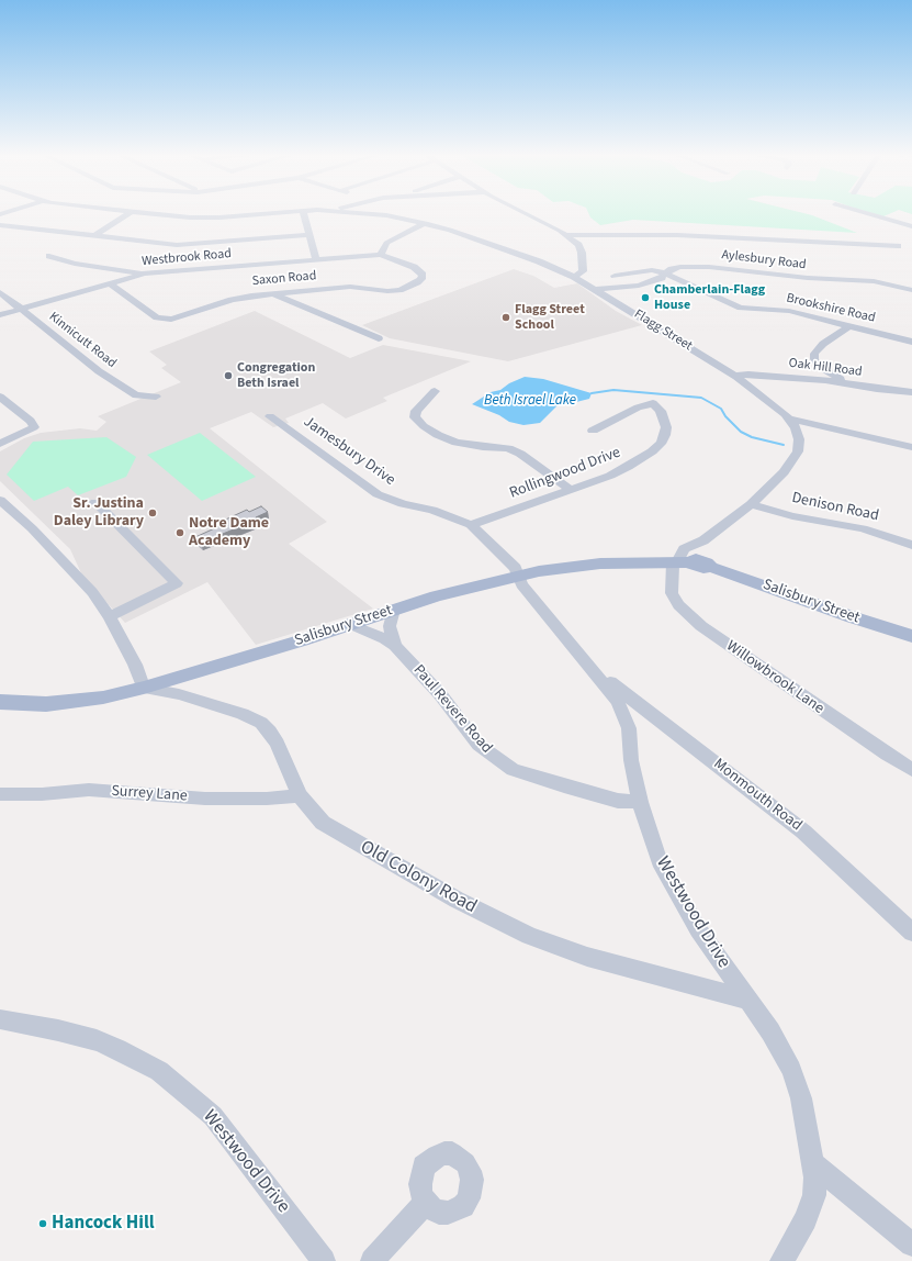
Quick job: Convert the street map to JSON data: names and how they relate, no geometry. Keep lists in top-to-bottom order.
{
  "streets": {
    "main road": ["Salisbury Street"],
    "street": [
      "Westbrook Road",
      "Aylesbury Road",
      "Saxon Road",
      "Brookshire Road",
      "Flagg Street",
      "Kinnicutt Road",
      "Oak Hill Road",
      "Jamesbury Drive",
      "Rollingwood Drive",
      "Denison Road",
      "Willowbrook Lane",
      "Paul Revere Road",
      "Surrey Lane",
      "Monmouth Road",
      "Old Colony Road",
      "Westwood Drive"
    ]
  },
  "crossings": [
    ["Westbrook Road", "Saxon Road"],
    ["Westbrook Road", "Kinnicutt Road"],
    ["Aylesbury Road", "Brookshire Road"],
    ["Flagg Street", "Oak Hill Road"],
    ["Flagg Street", "Denison Road"],
    ["Flagg Street", "Salisbury Street"],
    ["Flagg Street", "Willowbrook Lane"],
    ["Jamesbury Drive", "Rollingwood Drive"],
    ["Jamesbury Drive", "Salisbury Street"],
    ["Jamesbury Drive", "Westwood Drive"],
    ["Salisbury Street", "Willowbrook Lane"],
    ["Salisbury Street", "Paul Revere Road"],
    ["Salisbury Street", "Old Colony Road"],
    ["Salisbury Street", "Westwood Drive"],
    ["Paul Revere Road", "Westwood Drive"],
    ["Surrey Lane", "Old Colony Road"],
    ["Monmouth Road", "Westwood Drive"],
    ["Old Colony Road", "Westwood Drive"]
  ],
  "water": ["Beth Israel Lake"],
  "places": [
    "Chamberlain-Flagg House",
    "Flagg Street School",
    "Congregation Beth Israel",
    "Sr. Justina Daley Library",
    "Notre Dame Academy",
    "Hancock Hill"
  ]
}
